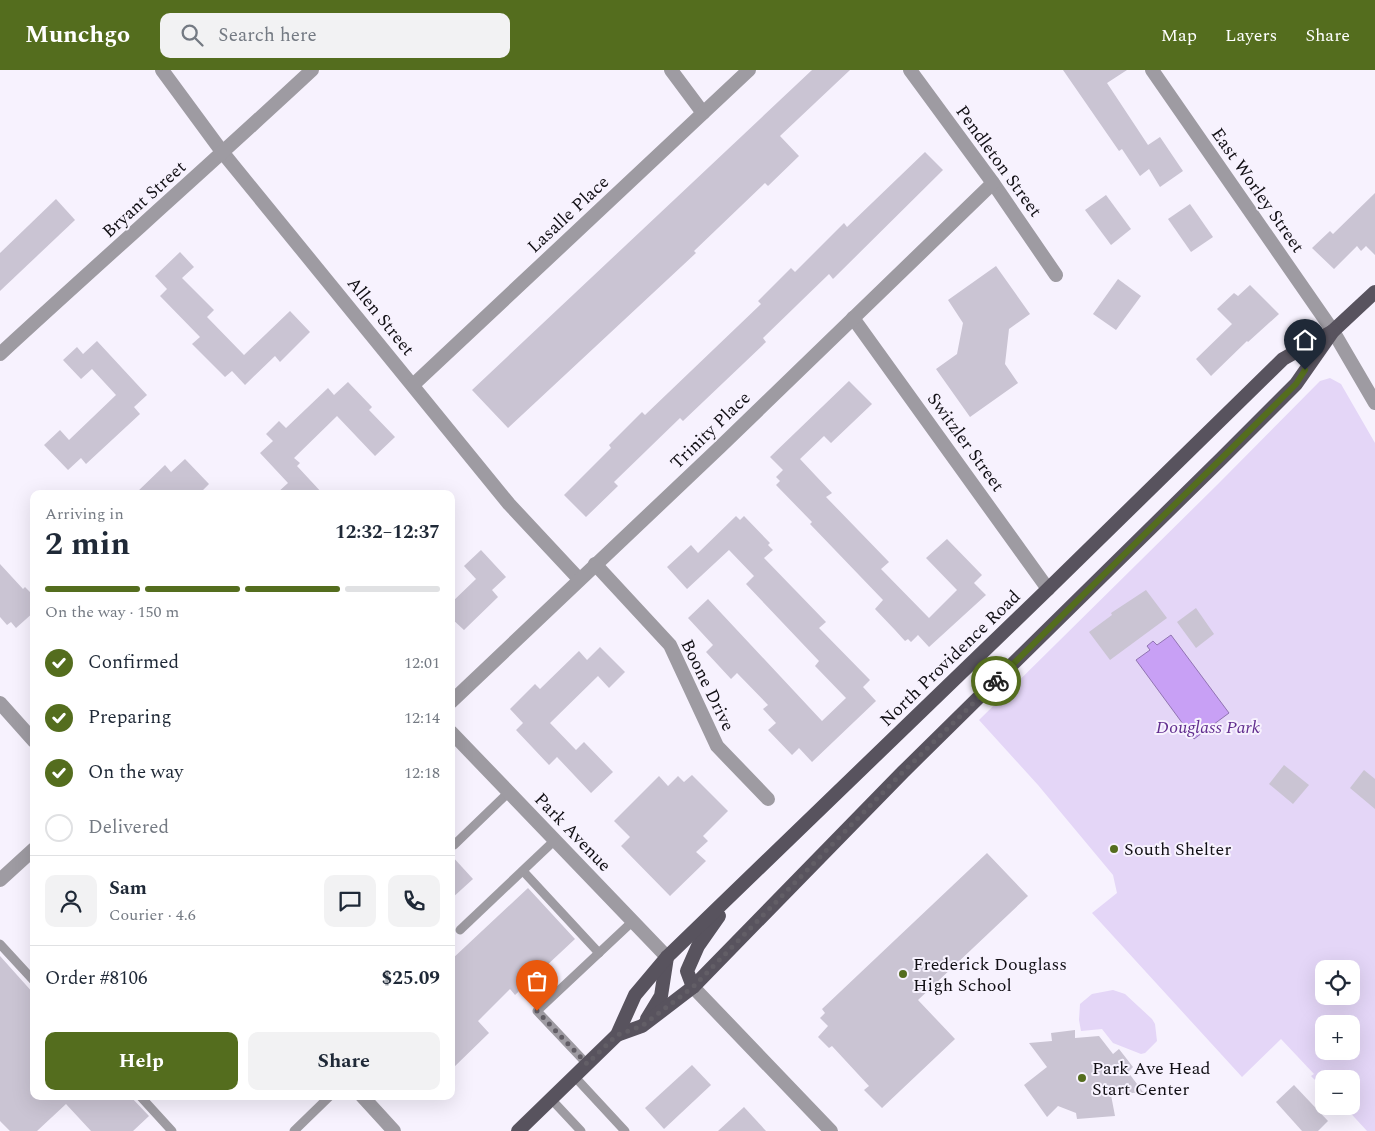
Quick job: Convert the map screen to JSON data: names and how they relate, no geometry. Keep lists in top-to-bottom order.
{
  "streets": {
    "main road": ["North Providence Road"],
    "street": [
      "Pendleton Street",
      "East Worley Street",
      "Bryant Street",
      "Lasalle Place",
      "Allen Street",
      "Trinity Place",
      "Switzler Street",
      "Boone Drive",
      "Park Avenue"
    ]
  },
  "crossings": [
    ["Pendleton Street", "Trinity Place"],
    ["East Worley Street", "North Providence Road"],
    ["Bryant Street", "Allen Street"],
    ["Lasalle Place", "Allen Street"],
    ["Allen Street", "Trinity Place"],
    ["Trinity Place", "Switzler Street"],
    ["Trinity Place", "Boone Drive"],
    ["Switzler Street", "North Providence Road"],
    ["North Providence Road", "Park Avenue"]
  ],
  "parks": ["Douglass Park"],
  "places": ["South Shelter", "Frederick Douglass High School", "Park Ave Head Start Center"],
  "page": {
    "header": "Munchgo",
    "search": "Search here",
    "nav": ["Map", "Layers", "Share"],
    "heading": ["2 min", "Arriving in", "12:32–12:37"],
    "panel": [
      "Sam",
      "Courier · 4.6",
      "Order #8106",
      "$25.09"
    ],
    "bar": "On the way · 150 m",
    "list": [
      ["Confirmed", "12:01"],
      ["Preparing", "12:14"],
      ["On the way", "12:18"],
      "Delivered"
    ],
    "map_buttons": ["+", "−"],
    "buttons": ["Help", "Share"]
  }
}
